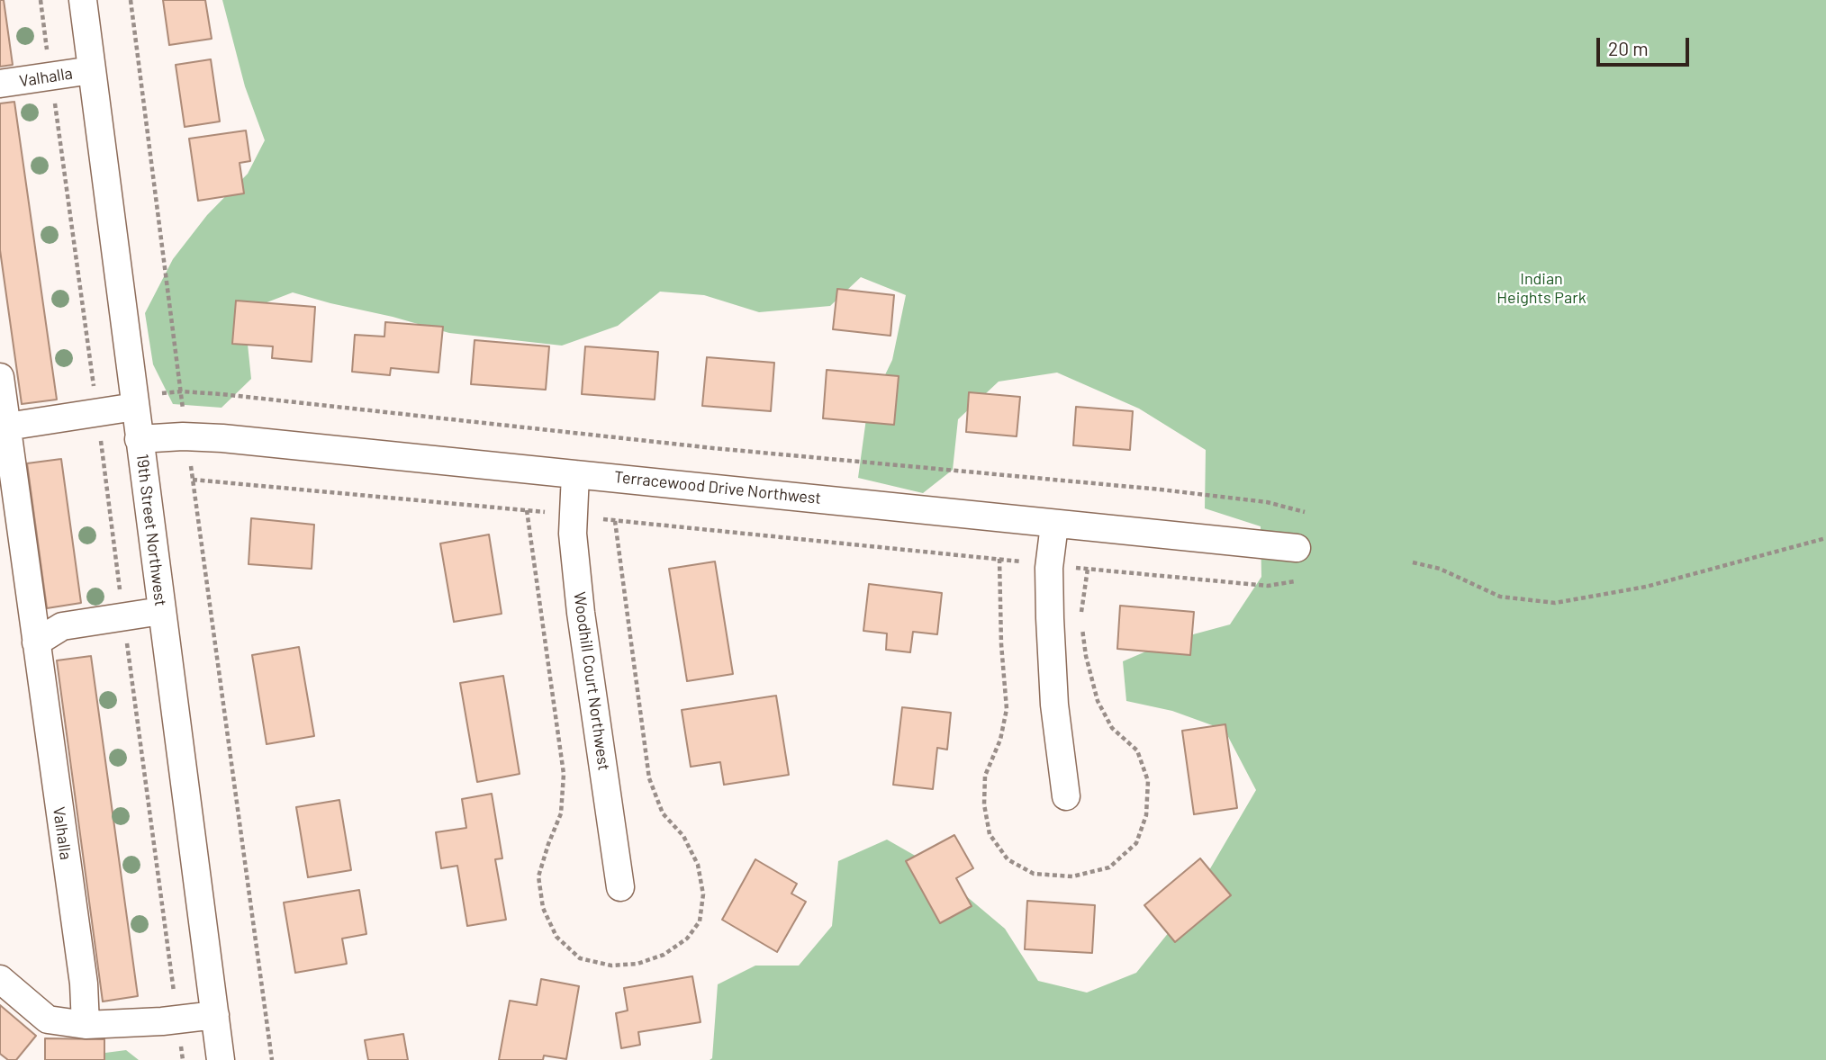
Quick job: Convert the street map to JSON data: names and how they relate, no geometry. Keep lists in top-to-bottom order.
{
  "streets": {
    "street": [
      "Valhalla",
      "Terracewood Drive Northwest",
      "19th Street Northwest",
      "Woodhill Court Northwest"
    ]
  },
  "crossings": [
    ["Valhalla", "19th Street Northwest"],
    ["Terracewood Drive Northwest", "19th Street Northwest"],
    ["Terracewood Drive Northwest", "Woodhill Court Northwest"]
  ],
  "parks": ["Indian Heights Park"],
  "scale_bar": "20 m"
}
